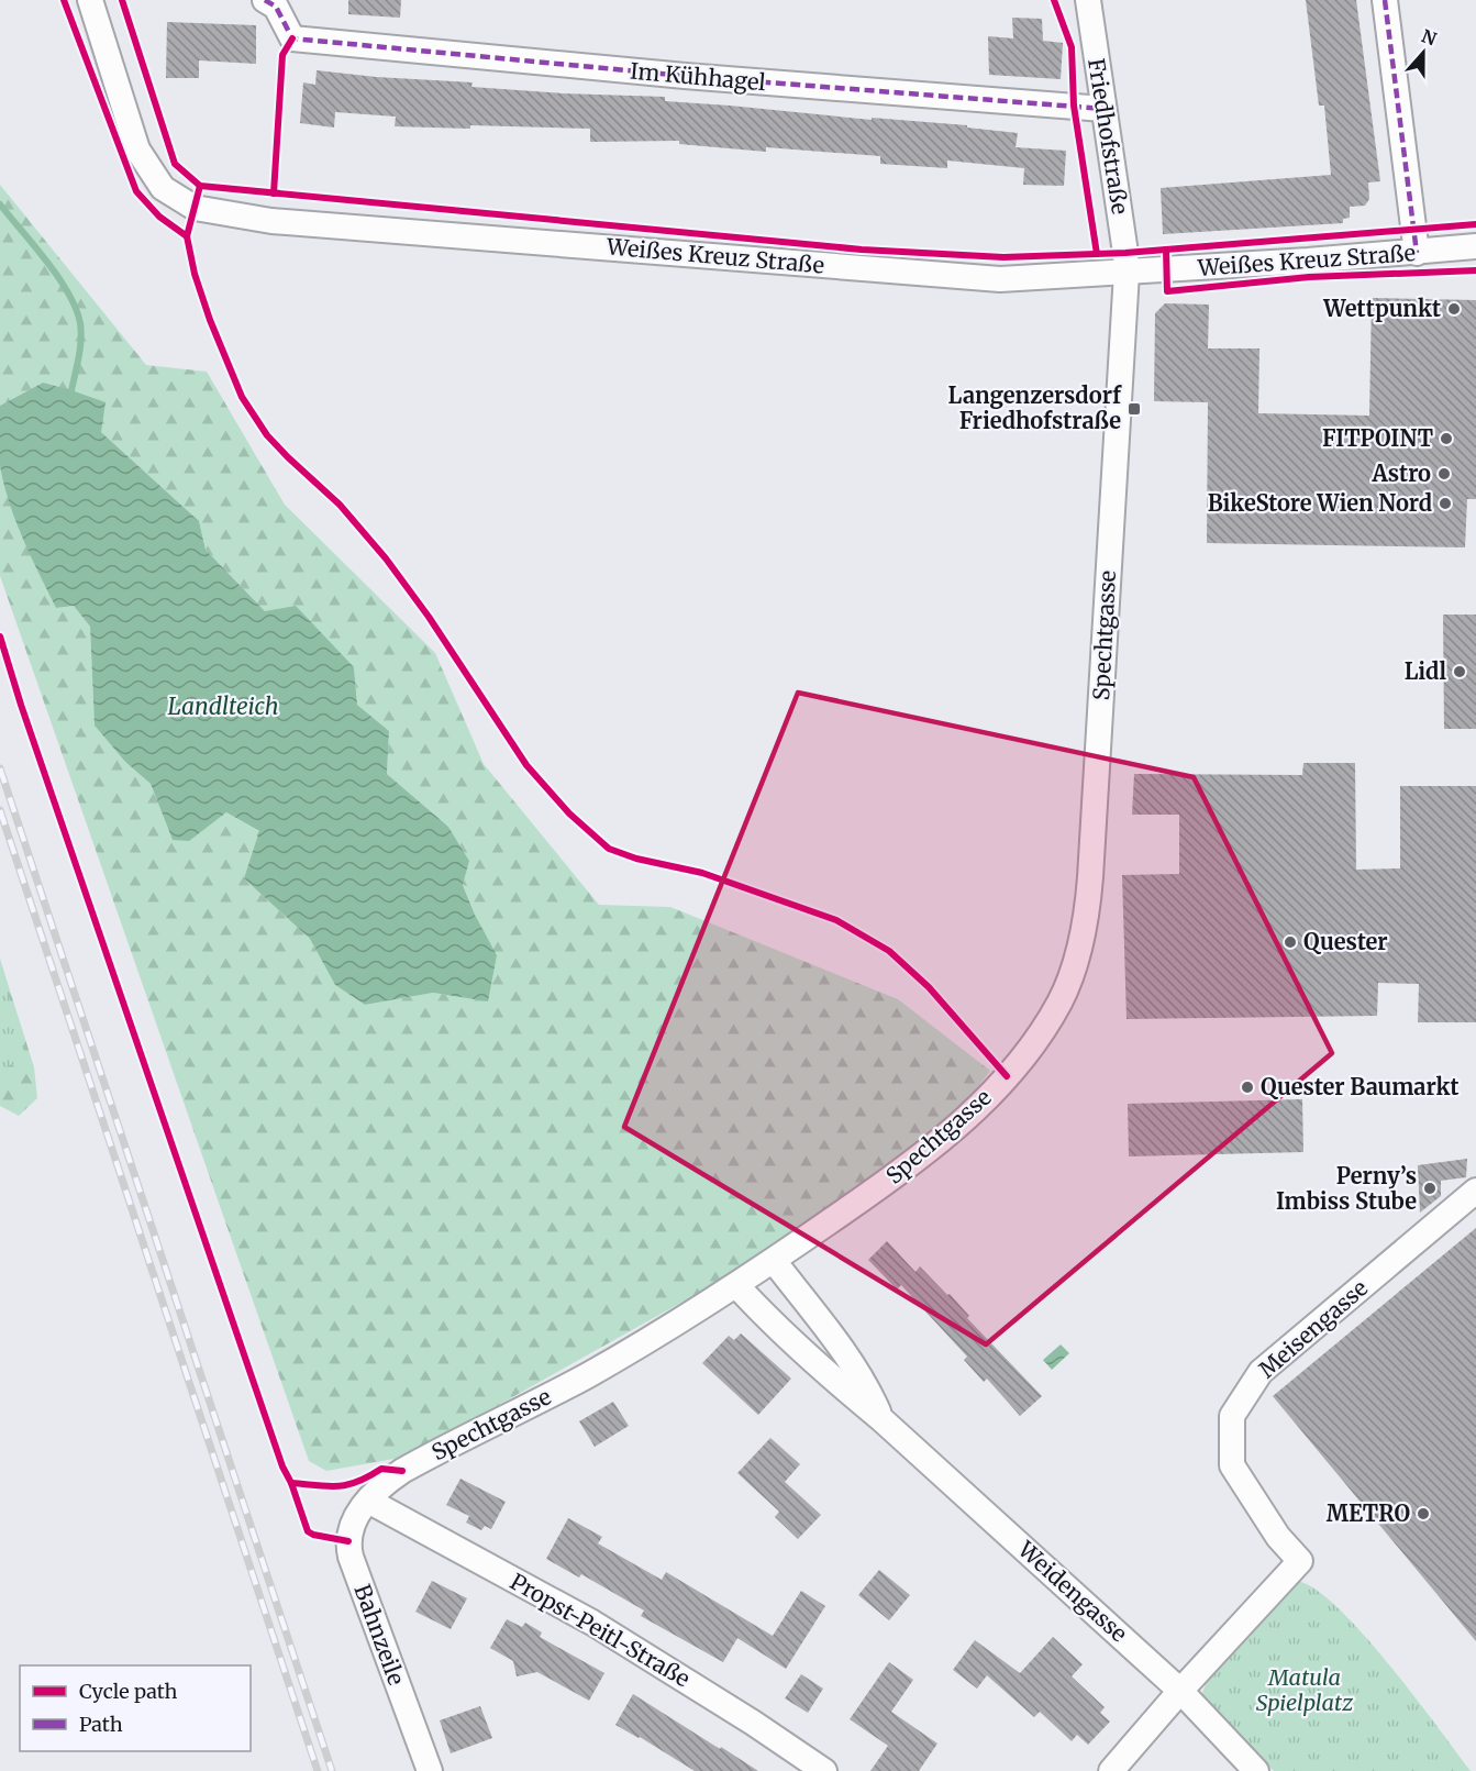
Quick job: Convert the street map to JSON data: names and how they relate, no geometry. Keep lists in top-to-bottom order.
{
  "streets": {
    "street": [
      "Im Kühhagel",
      "Friedhofstraße",
      "Weißes Kreuz Straße",
      "Spechtgasse",
      "Meisengasse",
      "Weidengasse",
      "Propst-Peitl-Straße",
      "Bahnzeile"
    ]
  },
  "crossings": [
    ["Im Kühhagel", "Friedhofstraße"],
    ["Friedhofstraße", "Weißes Kreuz Straße"],
    ["Friedhofstraße", "Spechtgasse"],
    ["Weißes Kreuz Straße", "Spechtgasse"],
    ["Spechtgasse", "Weidengasse"],
    ["Spechtgasse", "Propst-Peitl-Straße"],
    ["Spechtgasse", "Bahnzeile"],
    ["Meisengasse", "Weidengasse"],
    ["Propst-Peitl-Straße", "Bahnzeile"]
  ],
  "water": ["Landlteich"],
  "parks": ["Matula Spielplatz"],
  "places": {
    "other": [
      "Wettpunkt",
      "FITPOINT",
      "Astro",
      "BikeStore Wien Nord",
      "Lidl",
      "Quester",
      "Quester Baumarkt",
      "Perny’s Imbiss Stube",
      "METRO"
    ],
    "transit": ["Langenzersdorf Friedhofstraße"]
  },
  "legend": ["Cycle path", "Path"],
  "north": "top"
}
